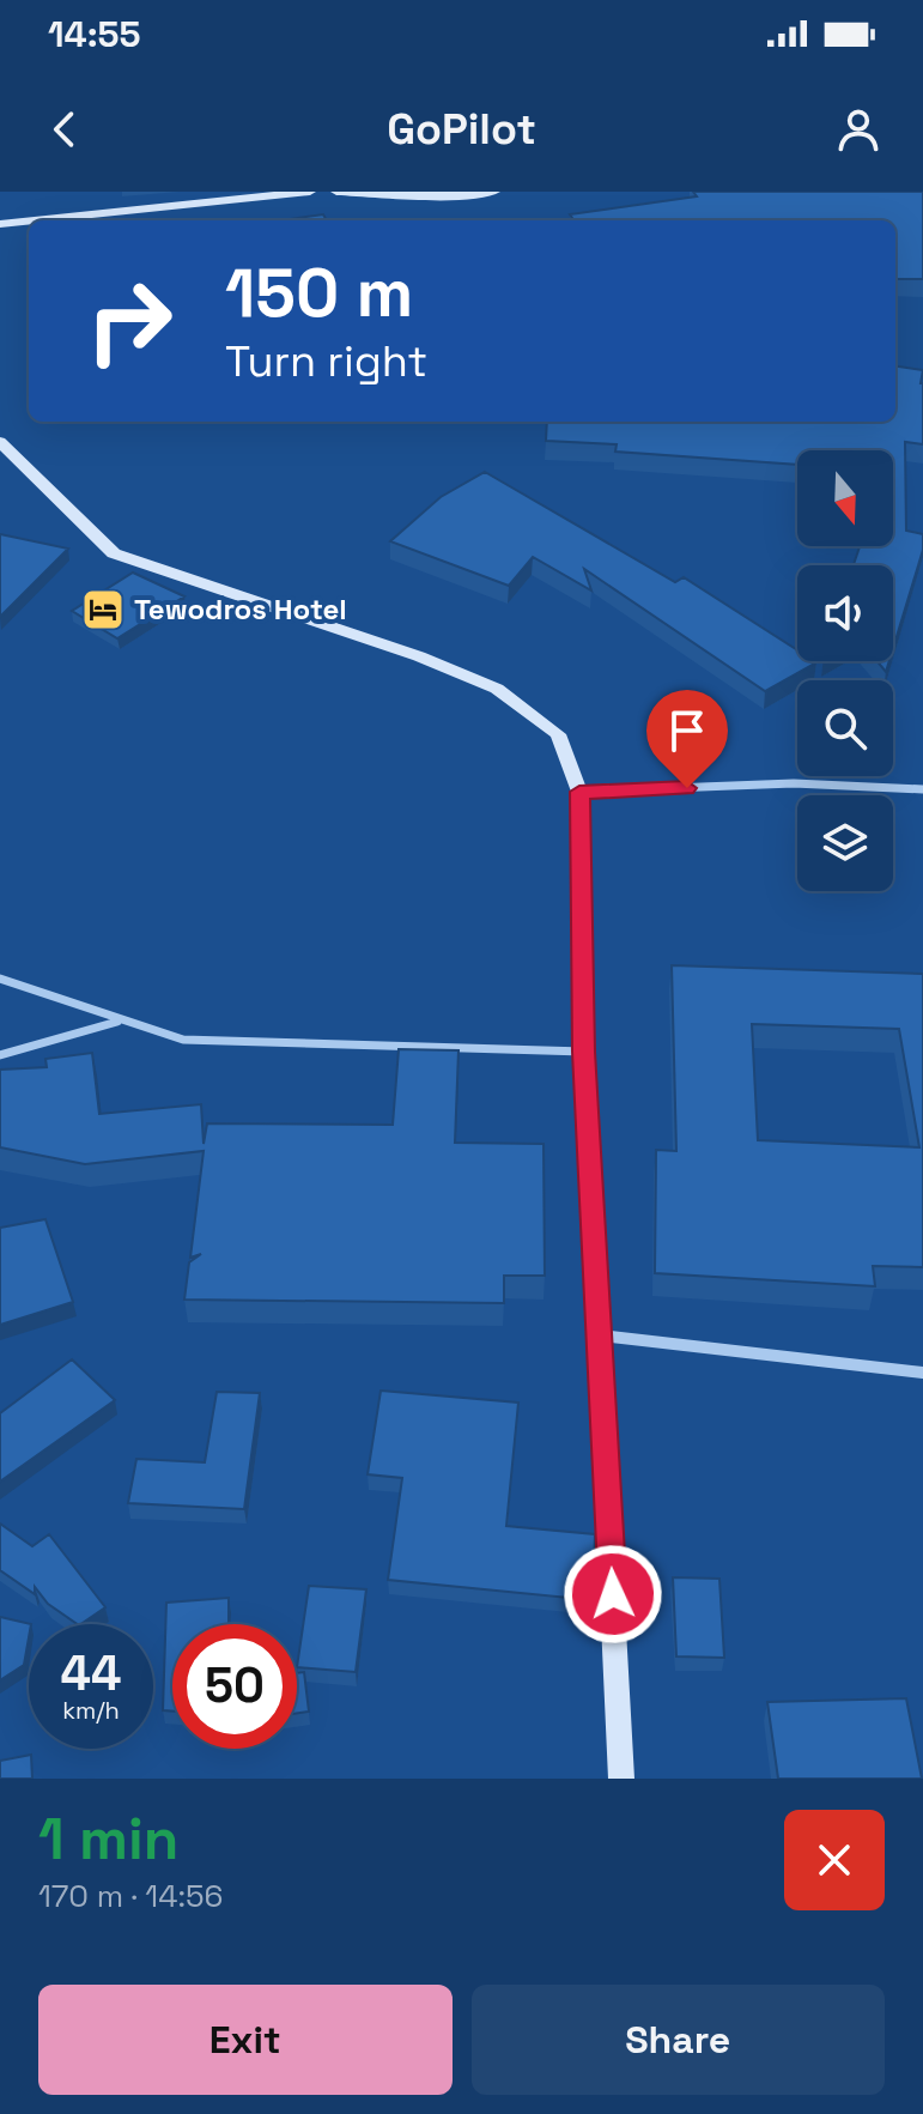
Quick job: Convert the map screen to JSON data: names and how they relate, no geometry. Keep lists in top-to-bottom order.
{
  "places": {
    "hotel": ["Tewodros Hotel"]
  },
  "north": "bottom",
  "page": {
    "status": "14:55",
    "header": "GoPilot",
    "turn": ["150 m", "Turn right"],
    "speed": "44 km/h",
    "limit": "50",
    "heading": ["1 min", "170 m · 14:56"],
    "buttons": ["Exit", "Share"]
  }
}
